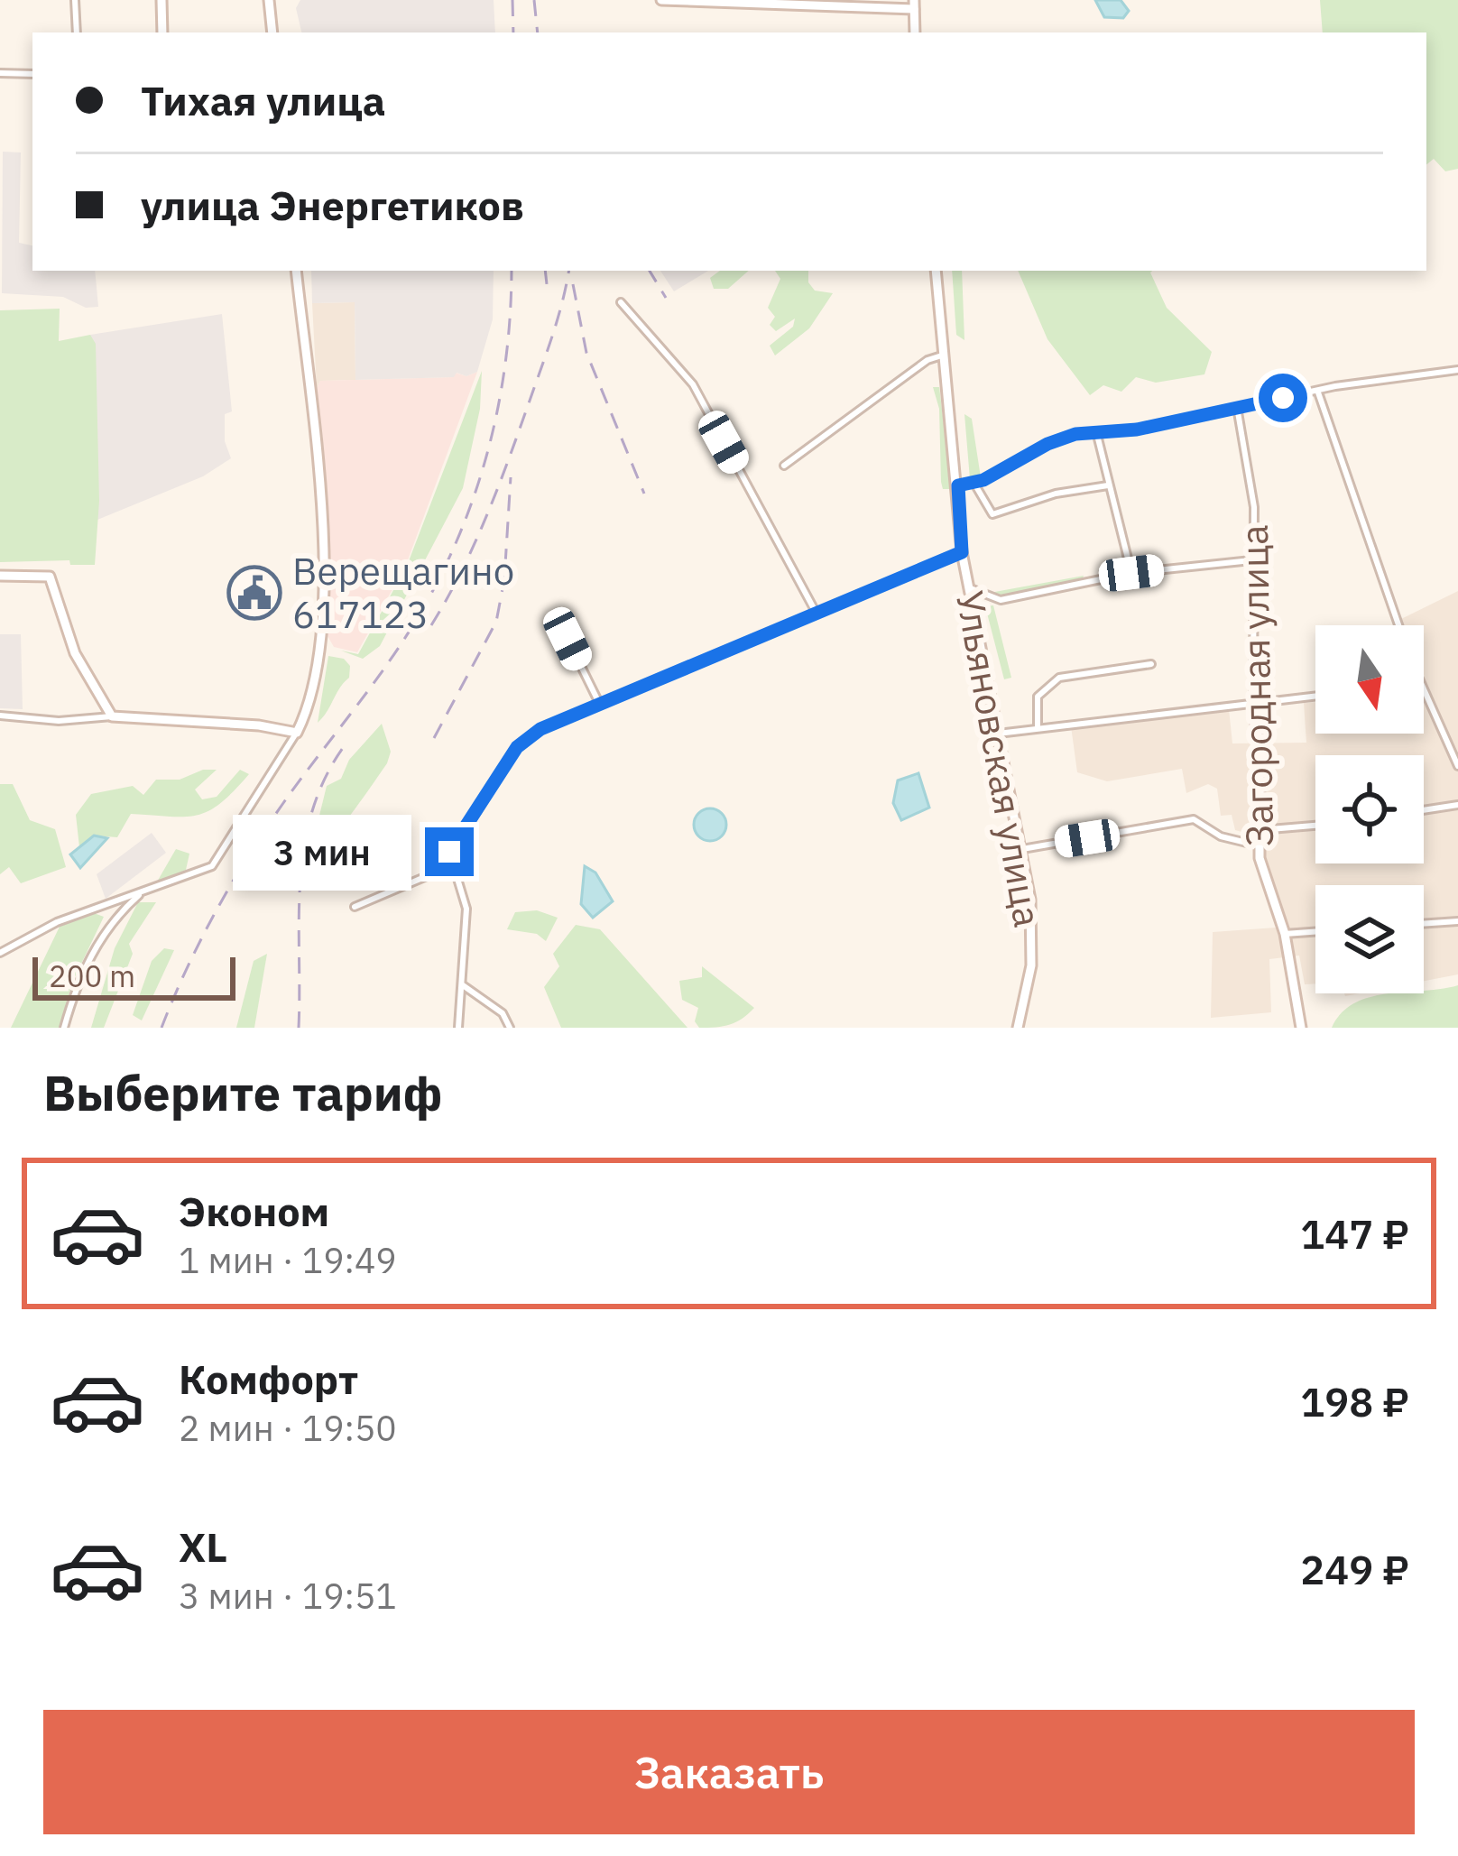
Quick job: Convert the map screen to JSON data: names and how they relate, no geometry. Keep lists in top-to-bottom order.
{
  "streets": {
    "street": ["Загородная улица", "Ульяновская улица"]
  },
  "places": {
    "public building": ["Верещагино 617123"]
  },
  "scale_bar": "200 m",
  "north": "bottom",
  "page": {
    "banner": ["Тихая улица", "улица Энергетиков"],
    "bubble": "3 мин",
    "scale": "200 m",
    "heading": "Выберите тариф",
    "list": [
      {
        "name": "Эконом",
        "note": "1 мин · 19:49",
        "value": "147 ₽"
      },
      {
        "name": "Комфорт",
        "note": "2 мин · 19:50",
        "value": "198 ₽"
      },
      {
        "name": "XL",
        "note": "3 мин · 19:51",
        "value": "249 ₽"
      }
    ],
    "buttons": "Заказать"
  }
}
